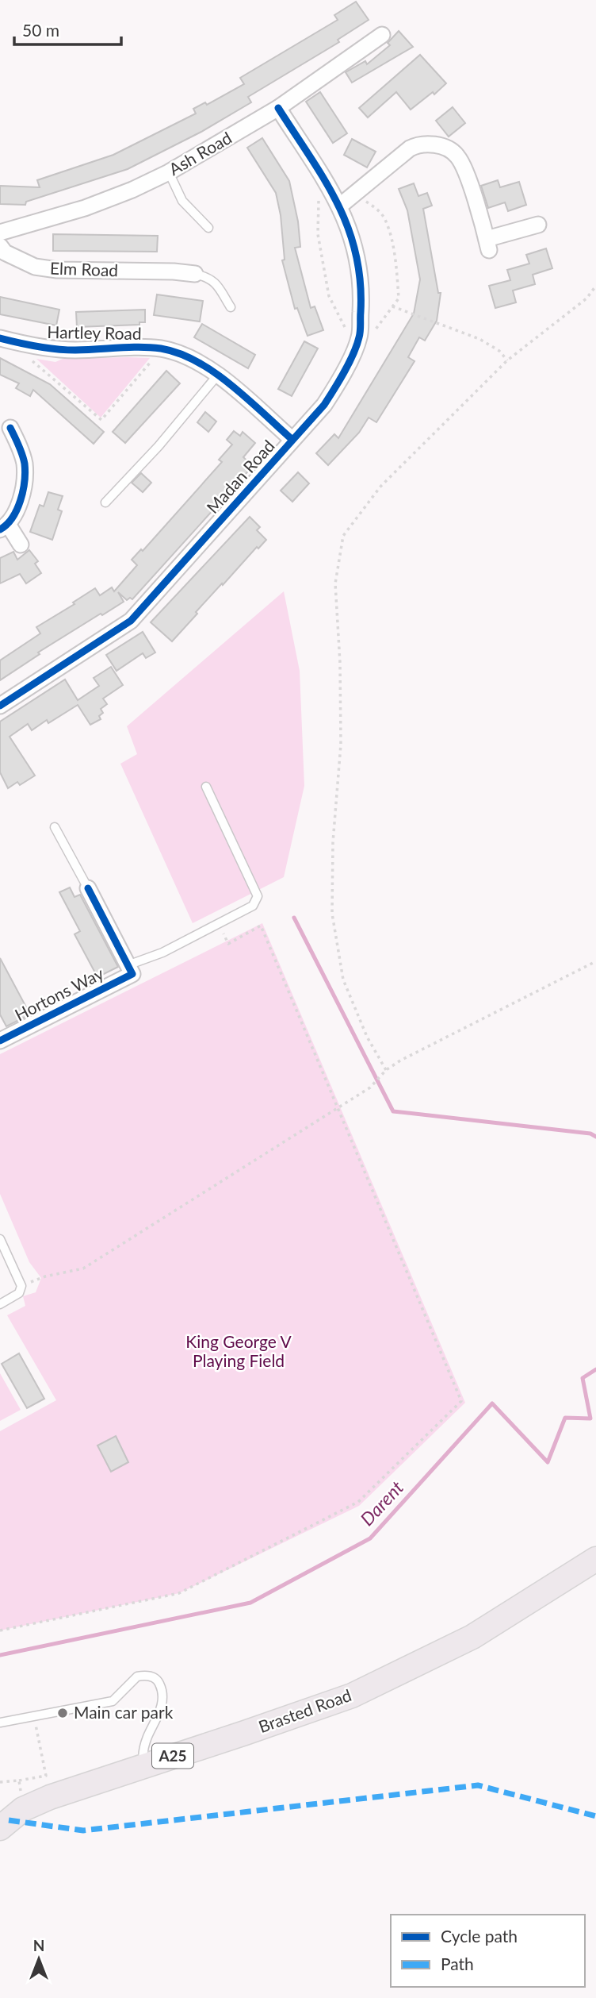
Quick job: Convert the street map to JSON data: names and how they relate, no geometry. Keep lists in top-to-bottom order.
{
  "streets": {
    "main road": ["Brasted Road", "A25"],
    "street": [
      "Ash Road",
      "Elm Road",
      "Hartley Road",
      "Madan Road",
      "Hortons Way"
    ]
  },
  "crossings": [
    ["Ash Road", "Madan Road"],
    ["Hartley Road", "Madan Road"]
  ],
  "water": ["Darent"],
  "parks": ["King George V Playing Field"],
  "places": ["Main car park"],
  "legend": ["Cycle path", "Path"],
  "scale_bar": "50 m",
  "north": "top"
}
